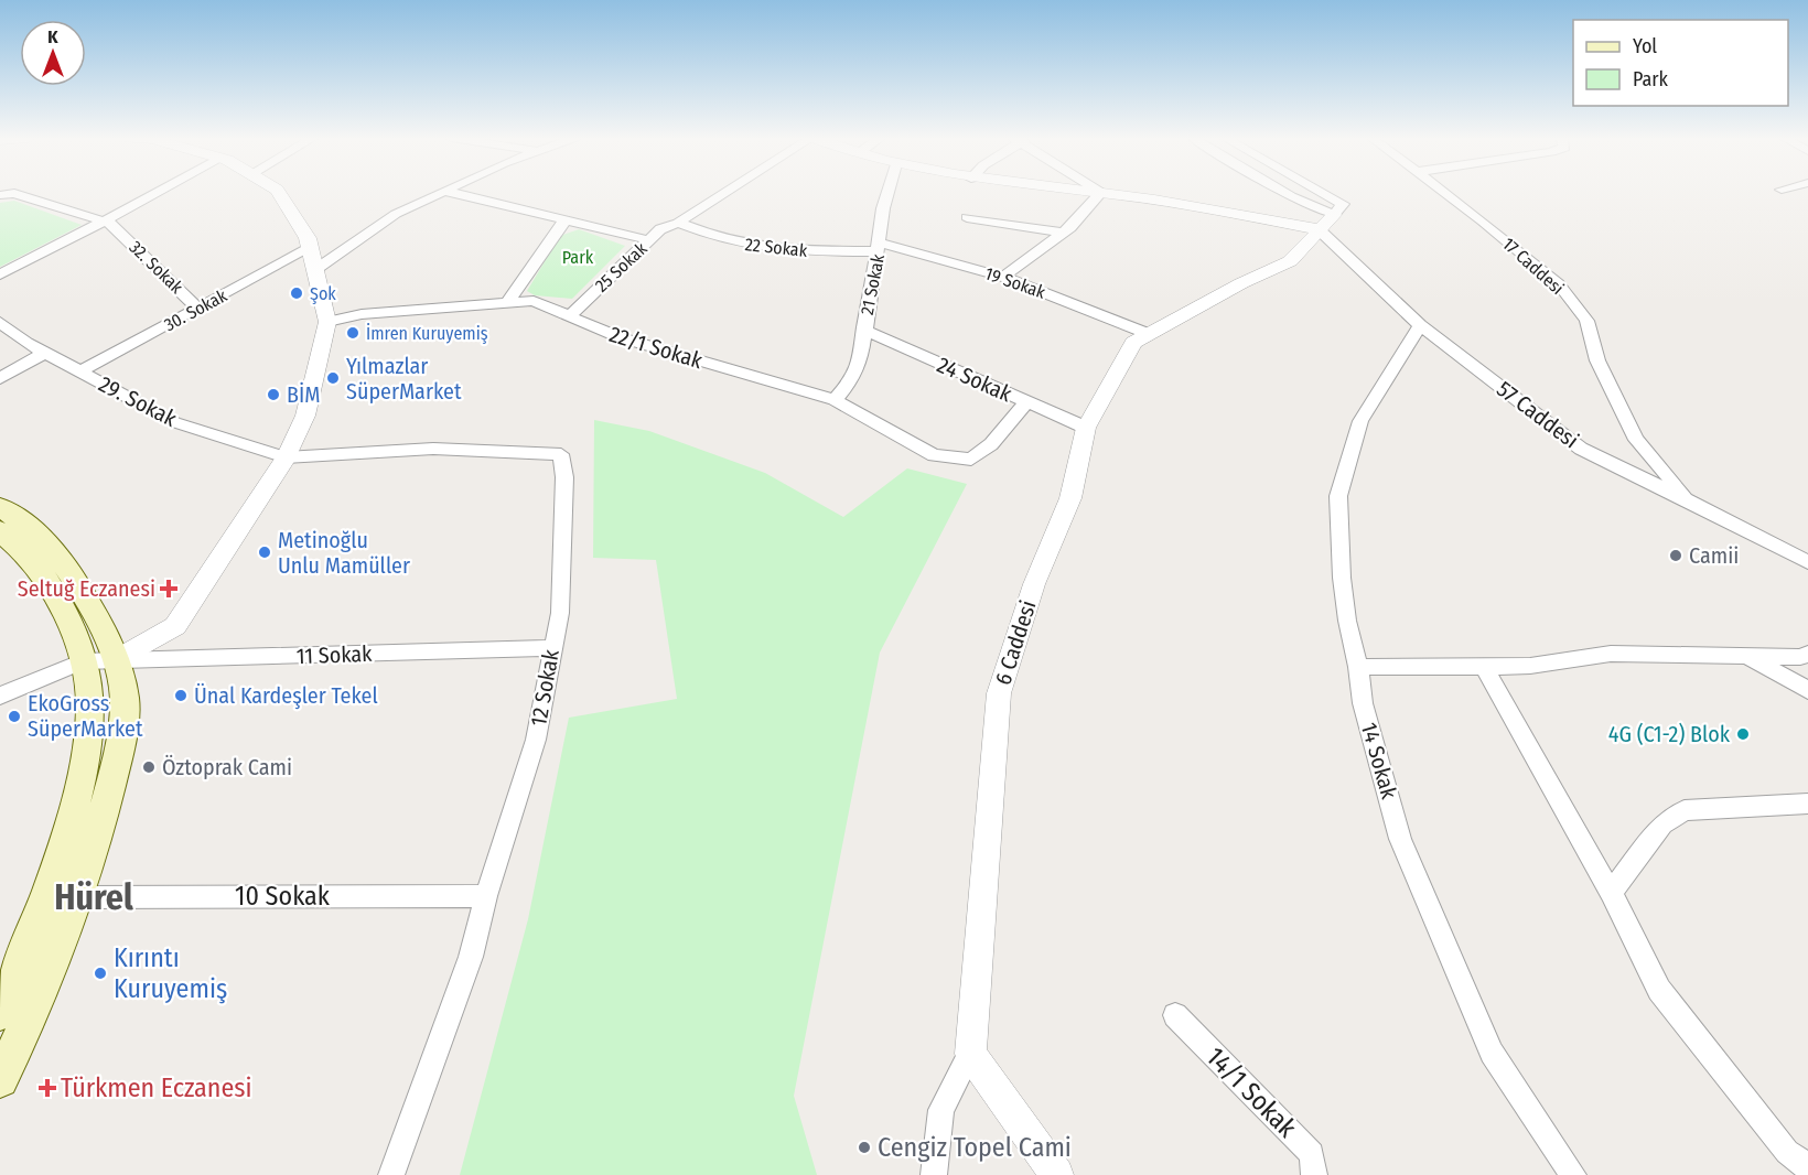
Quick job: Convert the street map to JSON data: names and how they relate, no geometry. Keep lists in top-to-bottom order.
{
  "streets": {
    "street": [
      "22 Sokak",
      "17 Caddesi",
      "32. Sokak",
      "25 Sokak",
      "19 Sokak",
      "21 Sokak",
      "30. Sokak",
      "22/1 Sokak",
      "24 Sokak",
      "29. Sokak",
      "57 Caddesi",
      "6 Caddesi",
      "11 Sokak",
      "12 Sokak",
      "14 Sokak",
      "10 Sokak",
      "14/1 Sokak"
    ]
  },
  "crossings": [
    ["22 Sokak", "25 Sokak"],
    ["22 Sokak", "19 Sokak"],
    ["22 Sokak", "21 Sokak"],
    ["17 Caddesi", "57 Caddesi"],
    ["32. Sokak", "30. Sokak"],
    ["25 Sokak", "22/1 Sokak"],
    ["19 Sokak", "21 Sokak"],
    ["19 Sokak", "6 Caddesi"],
    ["21 Sokak", "22/1 Sokak"],
    ["21 Sokak", "24 Sokak"],
    ["30. Sokak", "29. Sokak"],
    ["22/1 Sokak", "24 Sokak"],
    ["24 Sokak", "6 Caddesi"],
    ["29. Sokak", "12 Sokak"],
    ["57 Caddesi", "6 Caddesi"],
    ["57 Caddesi", "14 Sokak"],
    ["11 Sokak", "12 Sokak"],
    ["12 Sokak", "10 Sokak"]
  ],
  "districts": ["Hürel"],
  "parks": ["Park"],
  "places": {
    "other": [
      "Şok",
      "İmren Kuruyemiş",
      "Yılmazlar SüperMarket",
      "BİM",
      "Metinoğlu Unlu Mamüller",
      "Camii",
      "Ünal Kardeşler Tekel",
      "EkoGross SüperMarket",
      "4G (C1-2) Blok",
      "Öztoprak Cami",
      "Kırıntı Kuruyemiş",
      "Cengiz Topel Cami"
    ],
    "health": ["Seltuğ Eczanesi", "Türkmen Eczanesi"]
  },
  "legend": ["Yol", "Park"],
  "north": "top"
}
